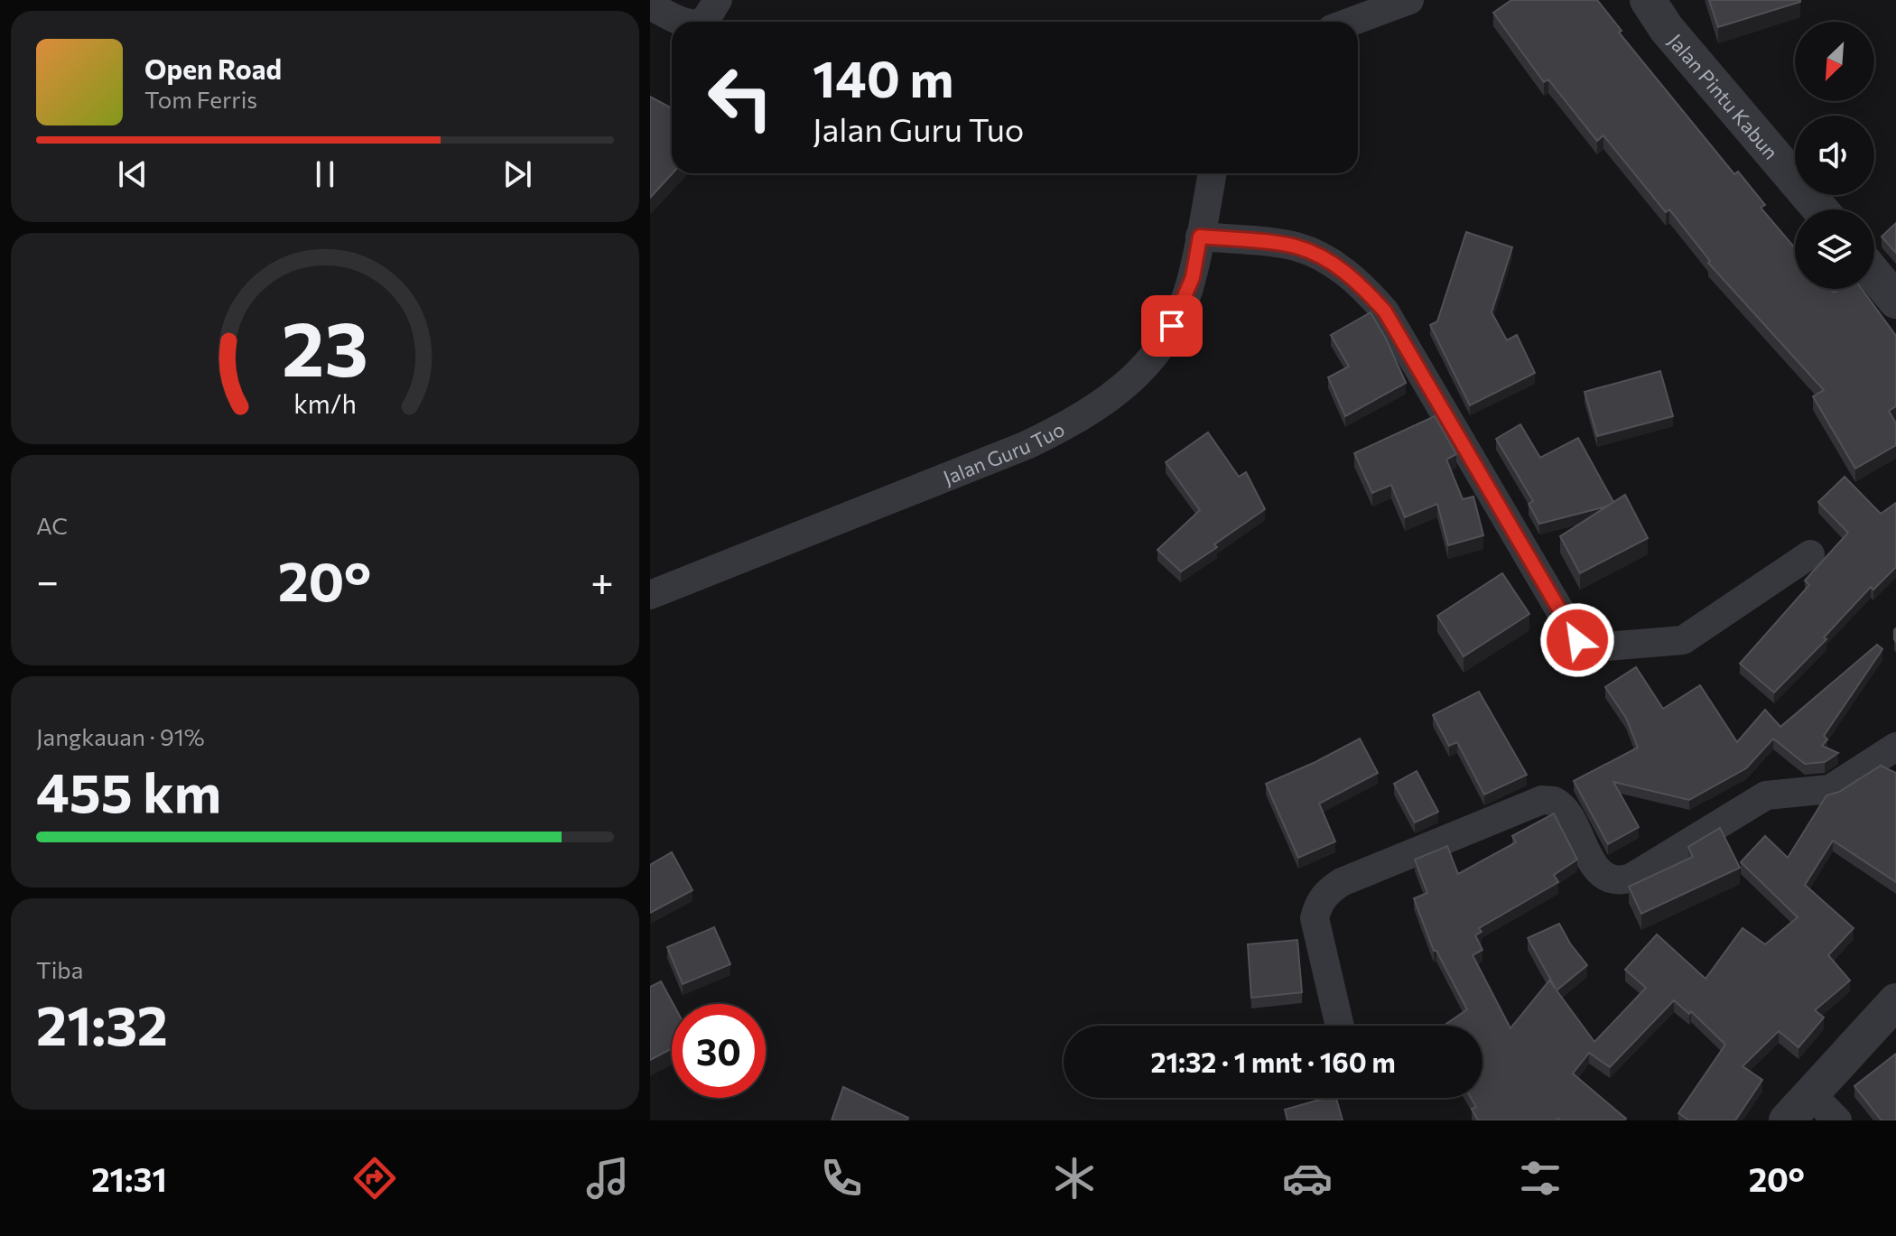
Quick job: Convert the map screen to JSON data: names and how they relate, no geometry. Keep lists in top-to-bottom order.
{
  "streets": {
    "street": ["Jalan Pintu Kabun", "Jalan Guru Tuo"]
  },
  "north": "bottom left",
  "page": {
    "turn": ["140 m", "Jalan Guru Tuo"],
    "song": ["Open Road", "Tom Ferris"],
    "tile": [
      "AC",
      ["Jangkauan · 91%", "455 km"],
      ["Tiba", "21:32"]
    ],
    "heat": ["−", "20°", "+"],
    "limit": "30",
    "trip": "21:32 · 1 mnt · 160 m",
    "tabs": ["21:31", "20°"],
    "gauge": ["23", "km/h"]
  }
}
